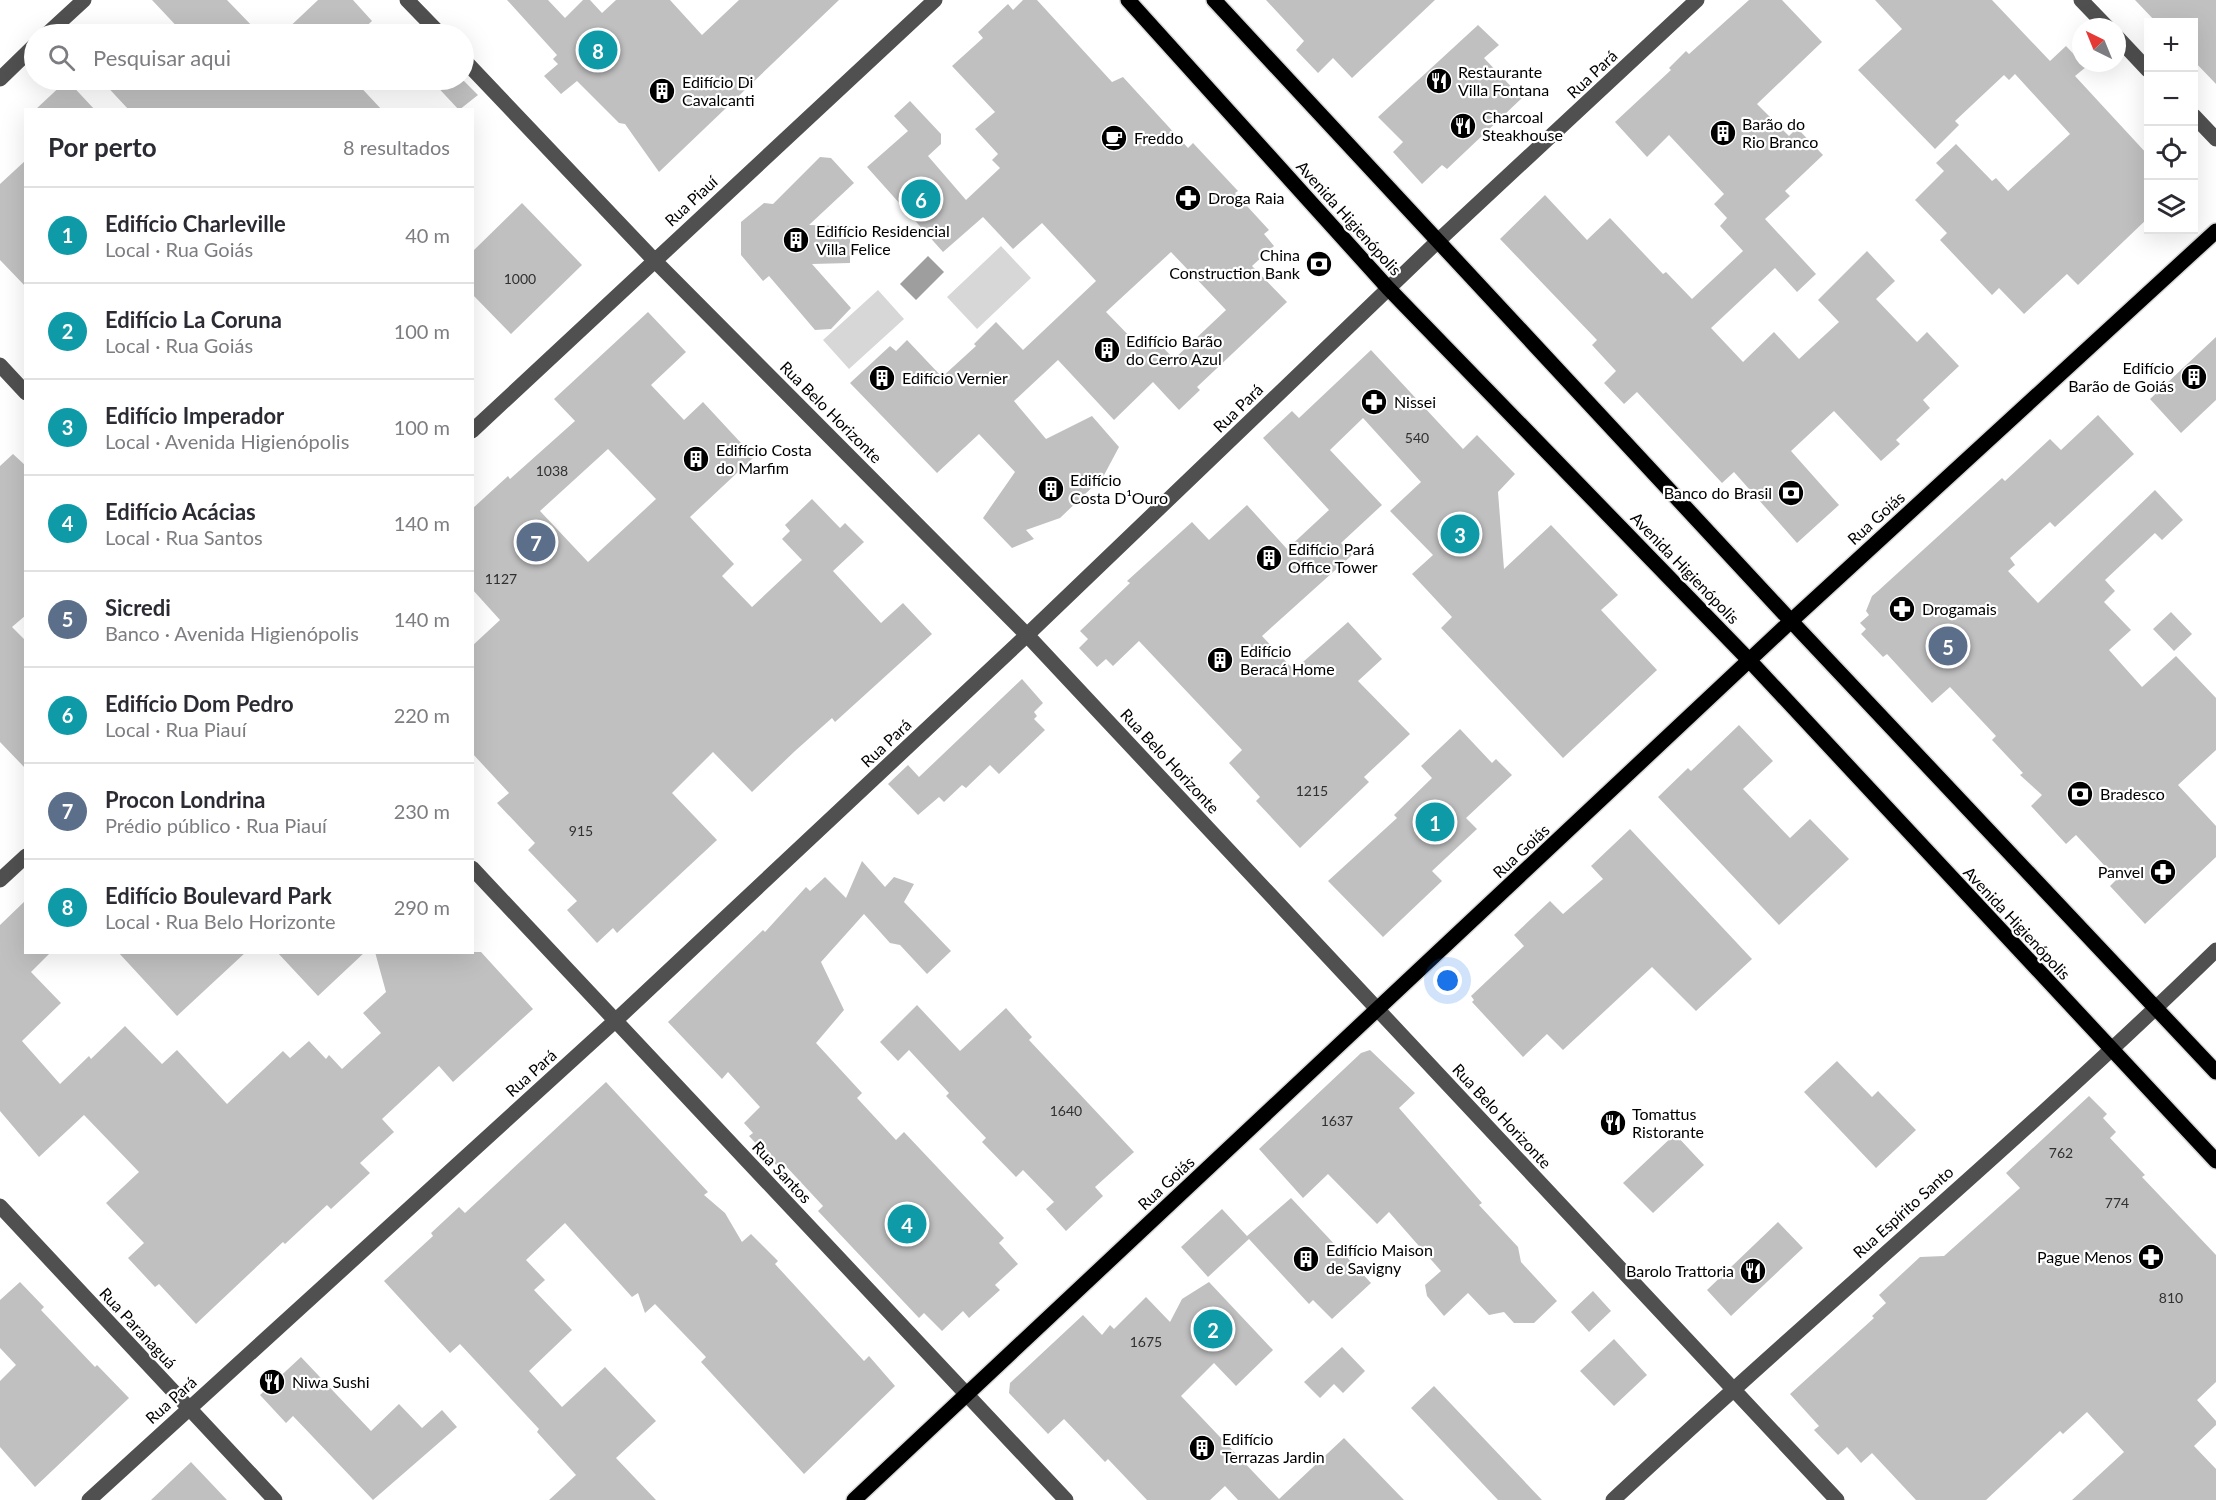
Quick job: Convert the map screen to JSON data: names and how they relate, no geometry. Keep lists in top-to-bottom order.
{
  "streets": {
    "main road": ["Avenida Higienópolis", "Rua Goiás"],
    "street": [
      "Rua Pará",
      "Rua Piauí",
      "Rua Belo Horizonte",
      "Rua Santos",
      "Rua Espírito Santo",
      "Rua Paranaguá"
    ]
  },
  "crossings": [
    ["Rua Pará", "Avenida Higienópolis"],
    ["Rua Pará", "Rua Belo Horizonte"],
    ["Rua Pará", "Rua Santos"],
    ["Rua Pará", "Rua Paranaguá"],
    ["Rua Piauí", "Rua Belo Horizonte"],
    ["Avenida Higienópolis", "Rua Goiás"],
    ["Avenida Higienópolis", "Rua Espírito Santo"],
    ["Rua Belo Horizonte", "Rua Goiás"],
    ["Rua Belo Horizonte", "Rua Espírito Santo"],
    ["Rua Goiás", "Rua Santos"]
  ],
  "places": {
    "restaurant": [
      "Restaurante Villa Fontana",
      "Charcoal Steakhouse",
      "Tomattus Ristorante",
      "Barolo Trattoria",
      "Niwa Sushi"
    ],
    "building": [
      "Edifício Di Cavalcanti",
      "Barão do Rio Branco",
      "Edifício Residencial Villa Felice",
      "Edifício Barão do Cerro Azul",
      "Edifício Barão de Goiás",
      "Edifício Vernier",
      "Edifício Costa do Marfim",
      "Edifício Costa D¹Ouro",
      "Edifício Pará Office Tower",
      "Edifício Beracá Home",
      "Edifício Maison de Savigny",
      "Edifício Terrazas Jardin"
    ],
    "cafe": ["Freddo"],
    "pharmacy": [
      "Droga Raia",
      "Nissei",
      "Drogamais",
      "Panvel",
      "Pague Menos"
    ],
    "bank": ["China Construction Bank", "Banco do Brasil", "Bradesco"]
  },
  "house_numbers": [
    "1000",
    "540",
    "1038",
    "1127",
    "1215",
    "915",
    "1640",
    "1637",
    "762",
    "774",
    "810",
    "1675"
  ],
  "north": "top left",
  "page": {
    "map_buttons": ["+", "−"],
    "search": "Pesquisar aqui",
    "pins": [
      "8",
      "6",
      "3",
      "7",
      "5",
      "1",
      "4",
      "2"
    ],
    "heading": ["Por perto", "8 resultados"],
    "list": [
      {
        "mark": "1",
        "name": "Edifício Charleville",
        "note": "Local · Rua Goiás",
        "value": "40 m"
      },
      {
        "mark": "2",
        "name": "Edifício La Coruna",
        "note": "Local · Rua Goiás",
        "value": "100 m"
      },
      {
        "mark": "3",
        "name": "Edifício Imperador",
        "note": "Local · Avenida Higienópolis",
        "value": "100 m"
      },
      {
        "mark": "4",
        "name": "Edifício Acácias",
        "note": "Local · Rua Santos",
        "value": "140 m"
      },
      {
        "mark": "5",
        "name": "Sicredi",
        "note": "Banco · Avenida Higienópolis",
        "value": "140 m"
      },
      {
        "mark": "6",
        "name": "Edifício Dom Pedro",
        "note": "Local · Rua Piauí",
        "value": "220 m"
      },
      {
        "mark": "7",
        "name": "Procon Londrina",
        "note": "Prédio público · Rua Piauí",
        "value": "230 m"
      },
      {
        "mark": "8",
        "name": "Edifício Boulevard Park",
        "note": "Local · Rua Belo Horizonte",
        "value": "290 m"
      }
    ]
  }
}
